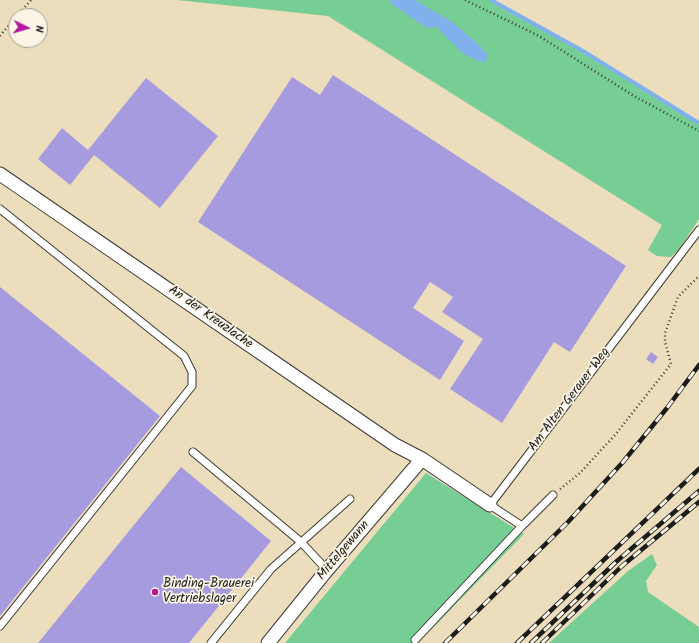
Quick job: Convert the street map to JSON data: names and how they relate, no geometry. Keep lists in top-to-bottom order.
{
  "streets": {
    "street": ["An der Kreuzlache", "Mittelgewann"],
    "lane": ["Am Alten Gerauer Weg"]
  },
  "crossings": [
    ["An der Kreuzlache", "Mittelgewann"]
  ],
  "places": ["Binding-Brauerei Vertriebslager"],
  "north": "right"
}
